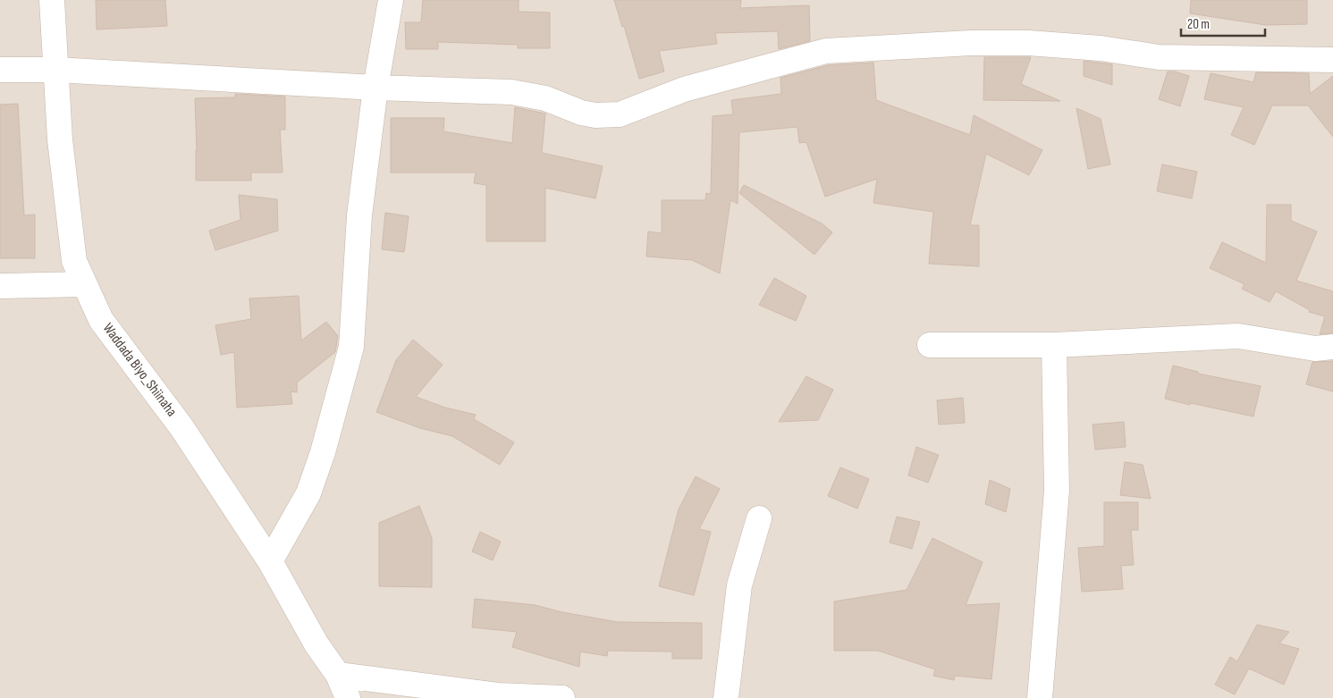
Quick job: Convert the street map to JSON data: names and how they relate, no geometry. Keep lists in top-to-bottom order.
{
  "streets": {
    "street": ["Waddada Biyo_Shiinaha"]
  },
  "scale_bar": "20 m"
}
